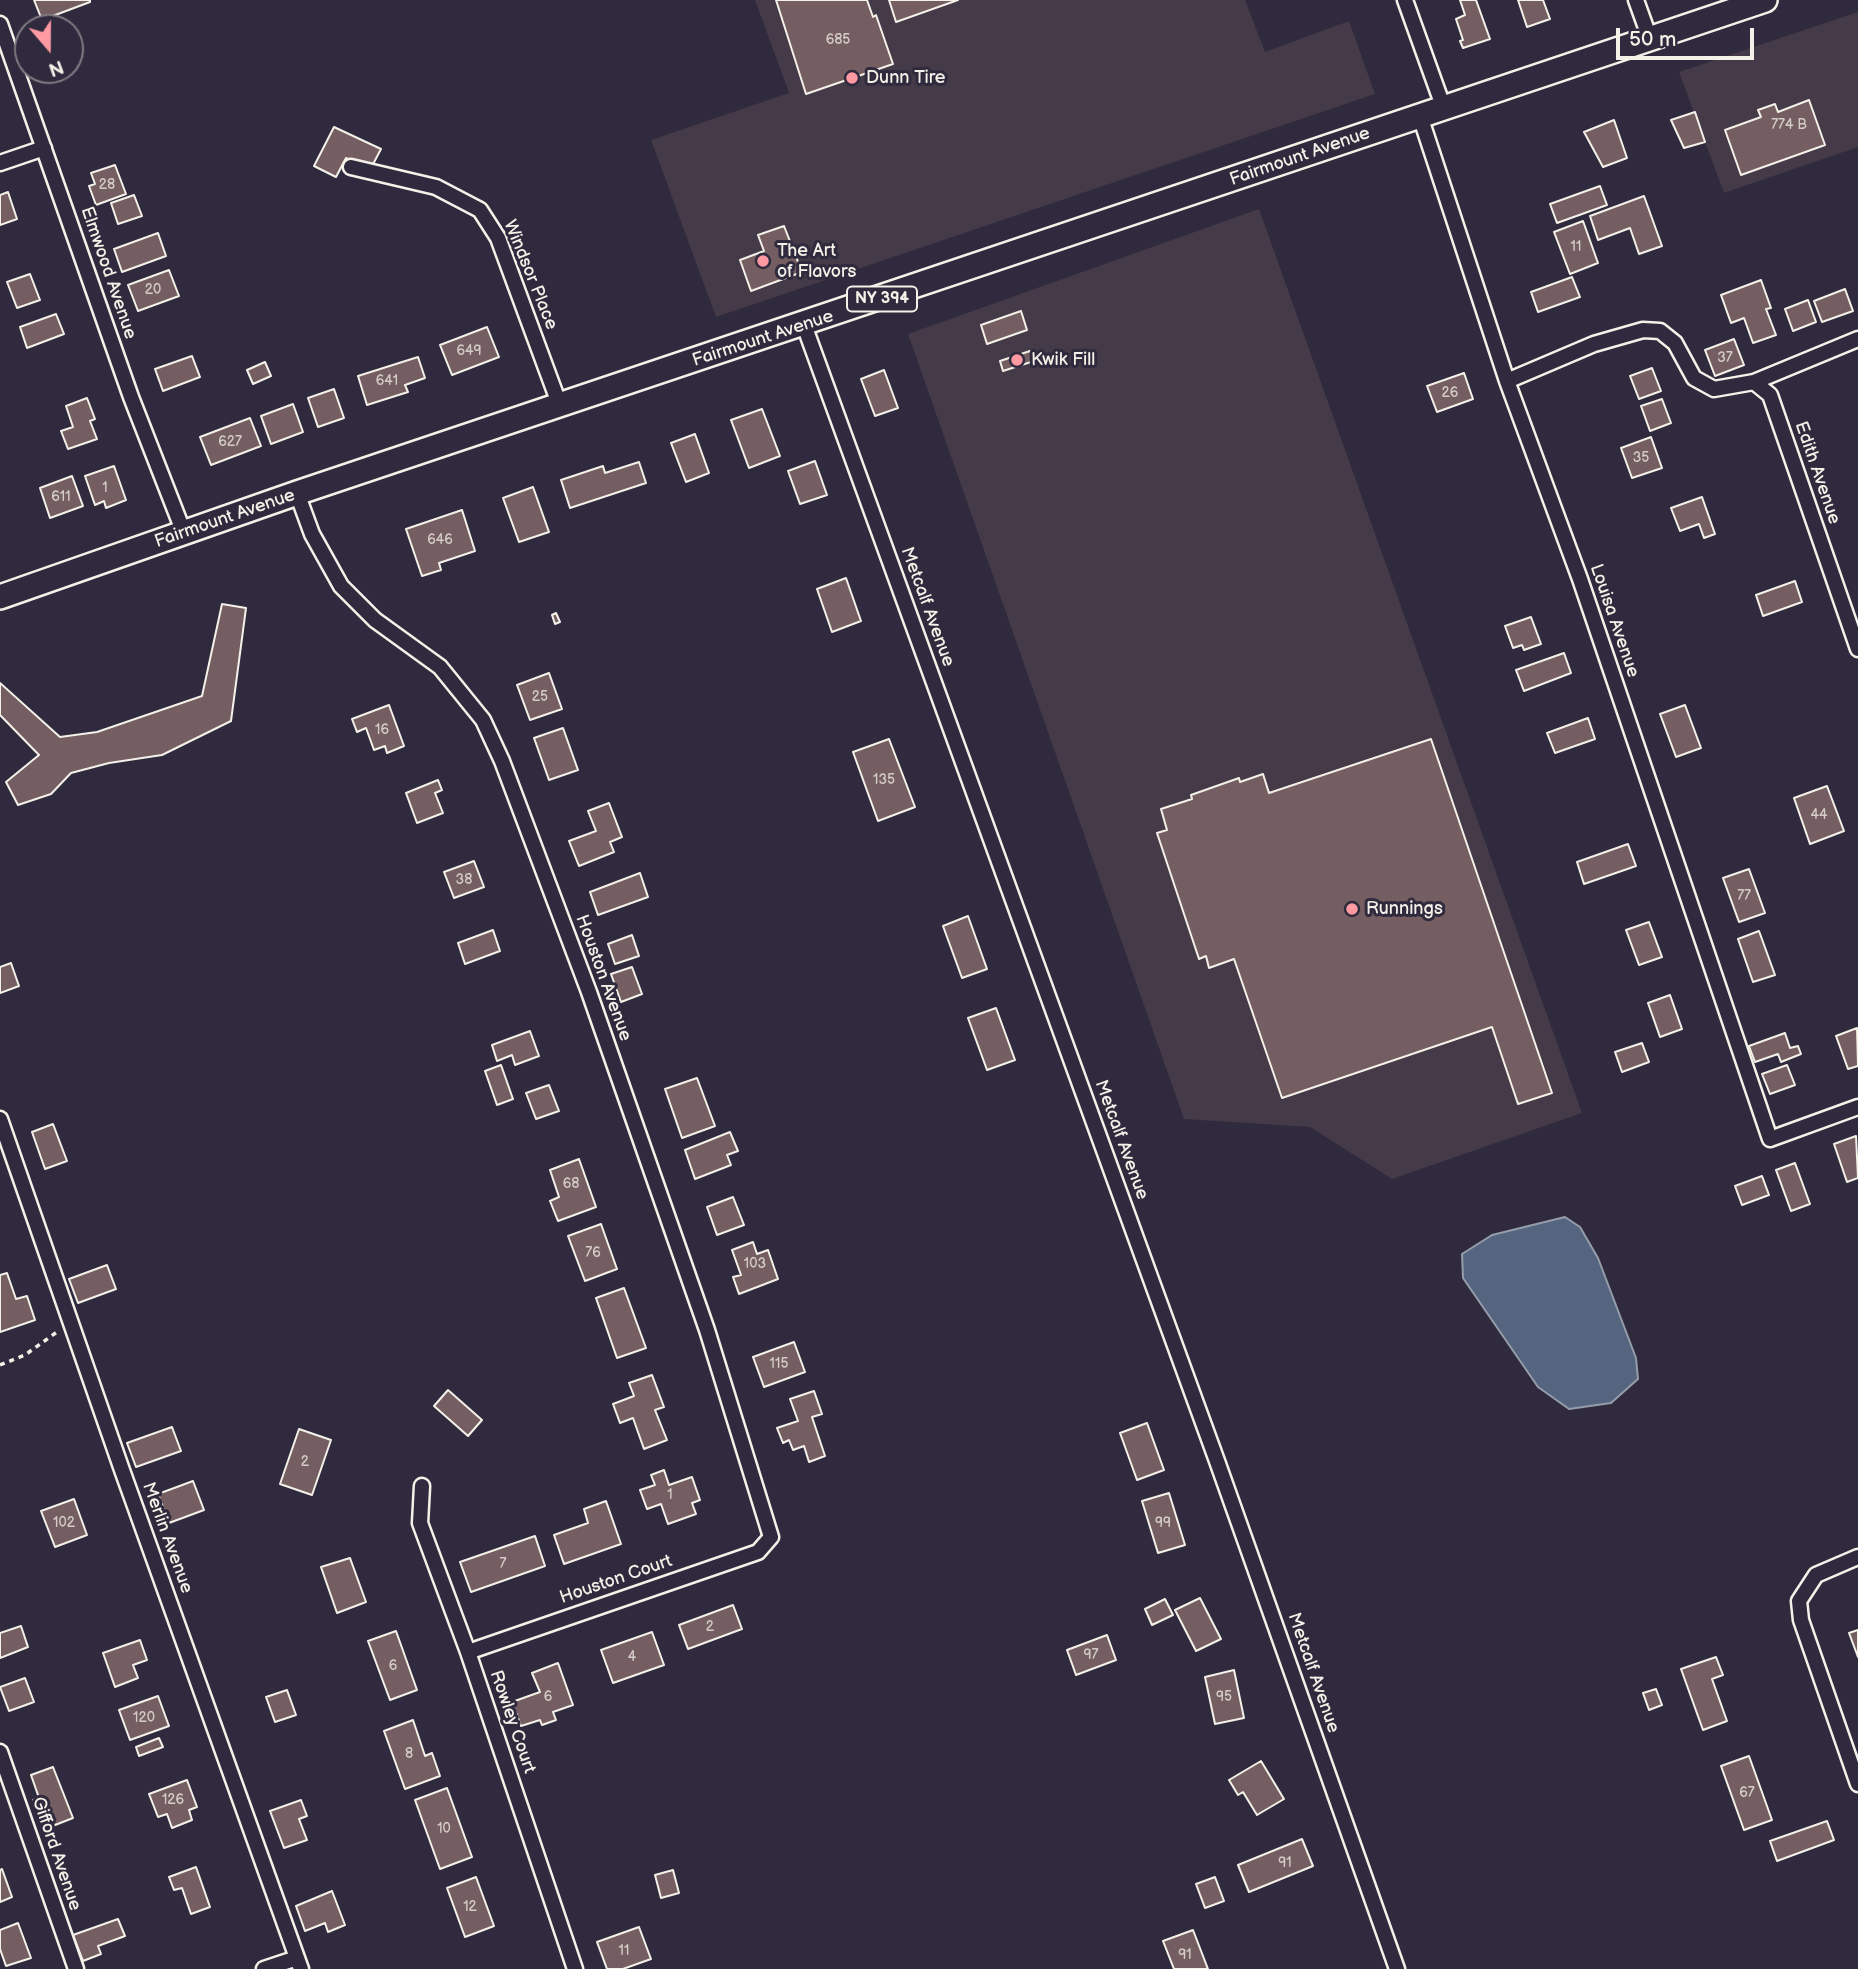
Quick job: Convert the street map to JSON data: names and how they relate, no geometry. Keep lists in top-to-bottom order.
{
  "streets": {
    "main road": ["Fairmount Avenue", "NY 394"],
    "street": [
      "Elmwood Avenue",
      "Windsor Place",
      "Edith Avenue",
      "Metcalf Avenue",
      "Louisa Avenue",
      "Houston Avenue",
      "Merlin Avenue",
      "Houston Court",
      "Rowley Court",
      "Gifford Avenue"
    ]
  },
  "crossings": [
    ["Fairmount Avenue", "Elmwood Avenue"],
    ["Fairmount Avenue", "Windsor Place"],
    ["Fairmount Avenue", "Metcalf Avenue"],
    ["Fairmount Avenue", "Louisa Avenue"],
    ["Fairmount Avenue", "Houston Avenue"],
    ["Houston Avenue", "Houston Court"],
    ["Houston Court", "Rowley Court"]
  ],
  "places": [
    "Dunn Tire",
    "The Art of Flavors",
    "Kwik Fill",
    "Runnings"
  ],
  "house_numbers": [
    "685",
    "774 B",
    "28",
    "11",
    "20",
    "649",
    "37",
    "641",
    "26",
    "627",
    "35",
    "1",
    "611",
    "646",
    "25",
    "16",
    "135",
    "44",
    "38",
    "77",
    "68",
    "76",
    "103",
    "115",
    "2",
    "1",
    "102",
    "99",
    "7",
    "2",
    "97",
    "4",
    "6",
    "6",
    "95",
    "120",
    "8",
    "67",
    "126",
    "10",
    "91",
    "12",
    "11",
    "91"
  ],
  "scale_bar": "50 m",
  "north": "bottom"
}
